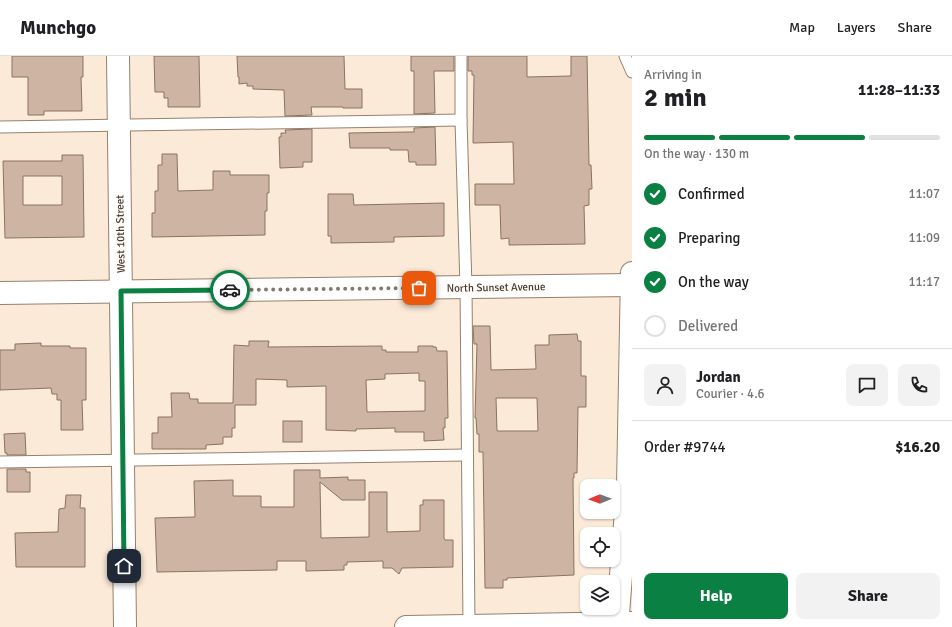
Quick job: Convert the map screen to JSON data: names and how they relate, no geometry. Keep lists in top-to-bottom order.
{
  "streets": {
    "street": ["West 10th Street", "North Sunset Avenue"]
  },
  "crossings": [
    ["West 10th Street", "North Sunset Avenue"]
  ],
  "north": "left",
  "page": {
    "header": "Munchgo",
    "nav": ["Map", "Layers", "Share"],
    "heading": ["2 min", "Arriving in", "11:28–11:33"],
    "panel": [
      "Jordan",
      "Courier · 4.6",
      "Order #9744",
      "$16.20"
    ],
    "bar": "On the way · 130 m",
    "list": [
      ["Confirmed", "11:07"],
      ["Preparing", "11:09"],
      ["On the way", "11:17"],
      "Delivered"
    ],
    "buttons": ["Help", "Share"]
  }
}
